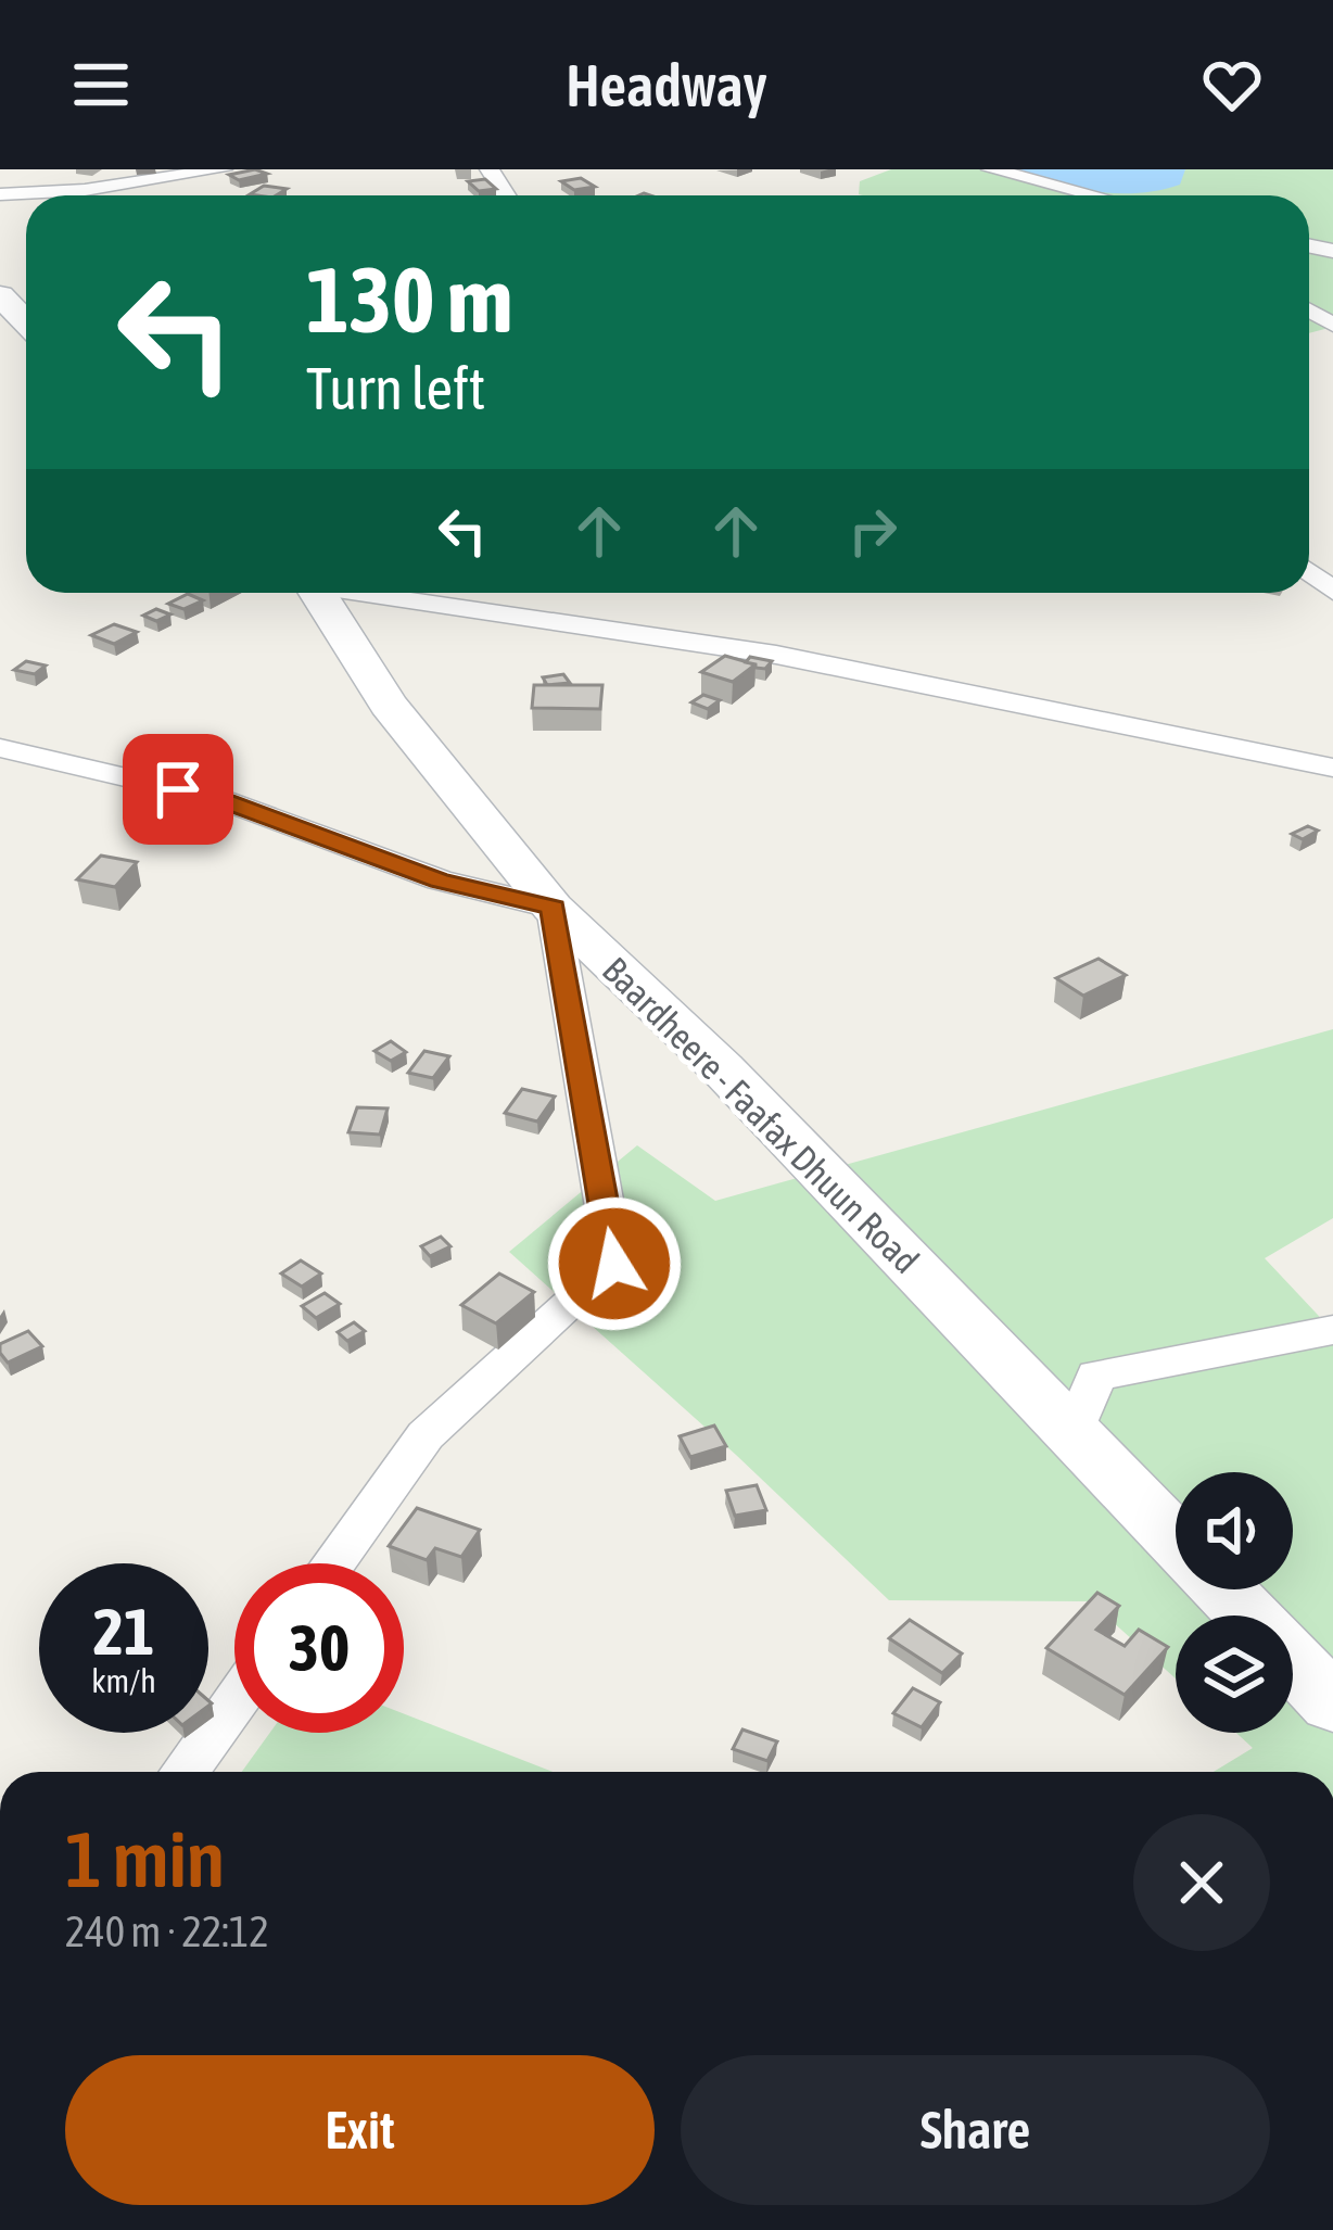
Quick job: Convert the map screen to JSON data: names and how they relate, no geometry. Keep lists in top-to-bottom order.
{
  "streets": {
    "main road": ["Baardheere - Faafax Dhuun Road"]
  },
  "page": {
    "header": "Headway",
    "turn": ["130 m", "Turn left"],
    "speed": "21 km/h",
    "limit": "30",
    "heading": ["1 min", "240 m · 22:12"],
    "buttons": ["Exit", "Share"]
  }
}
